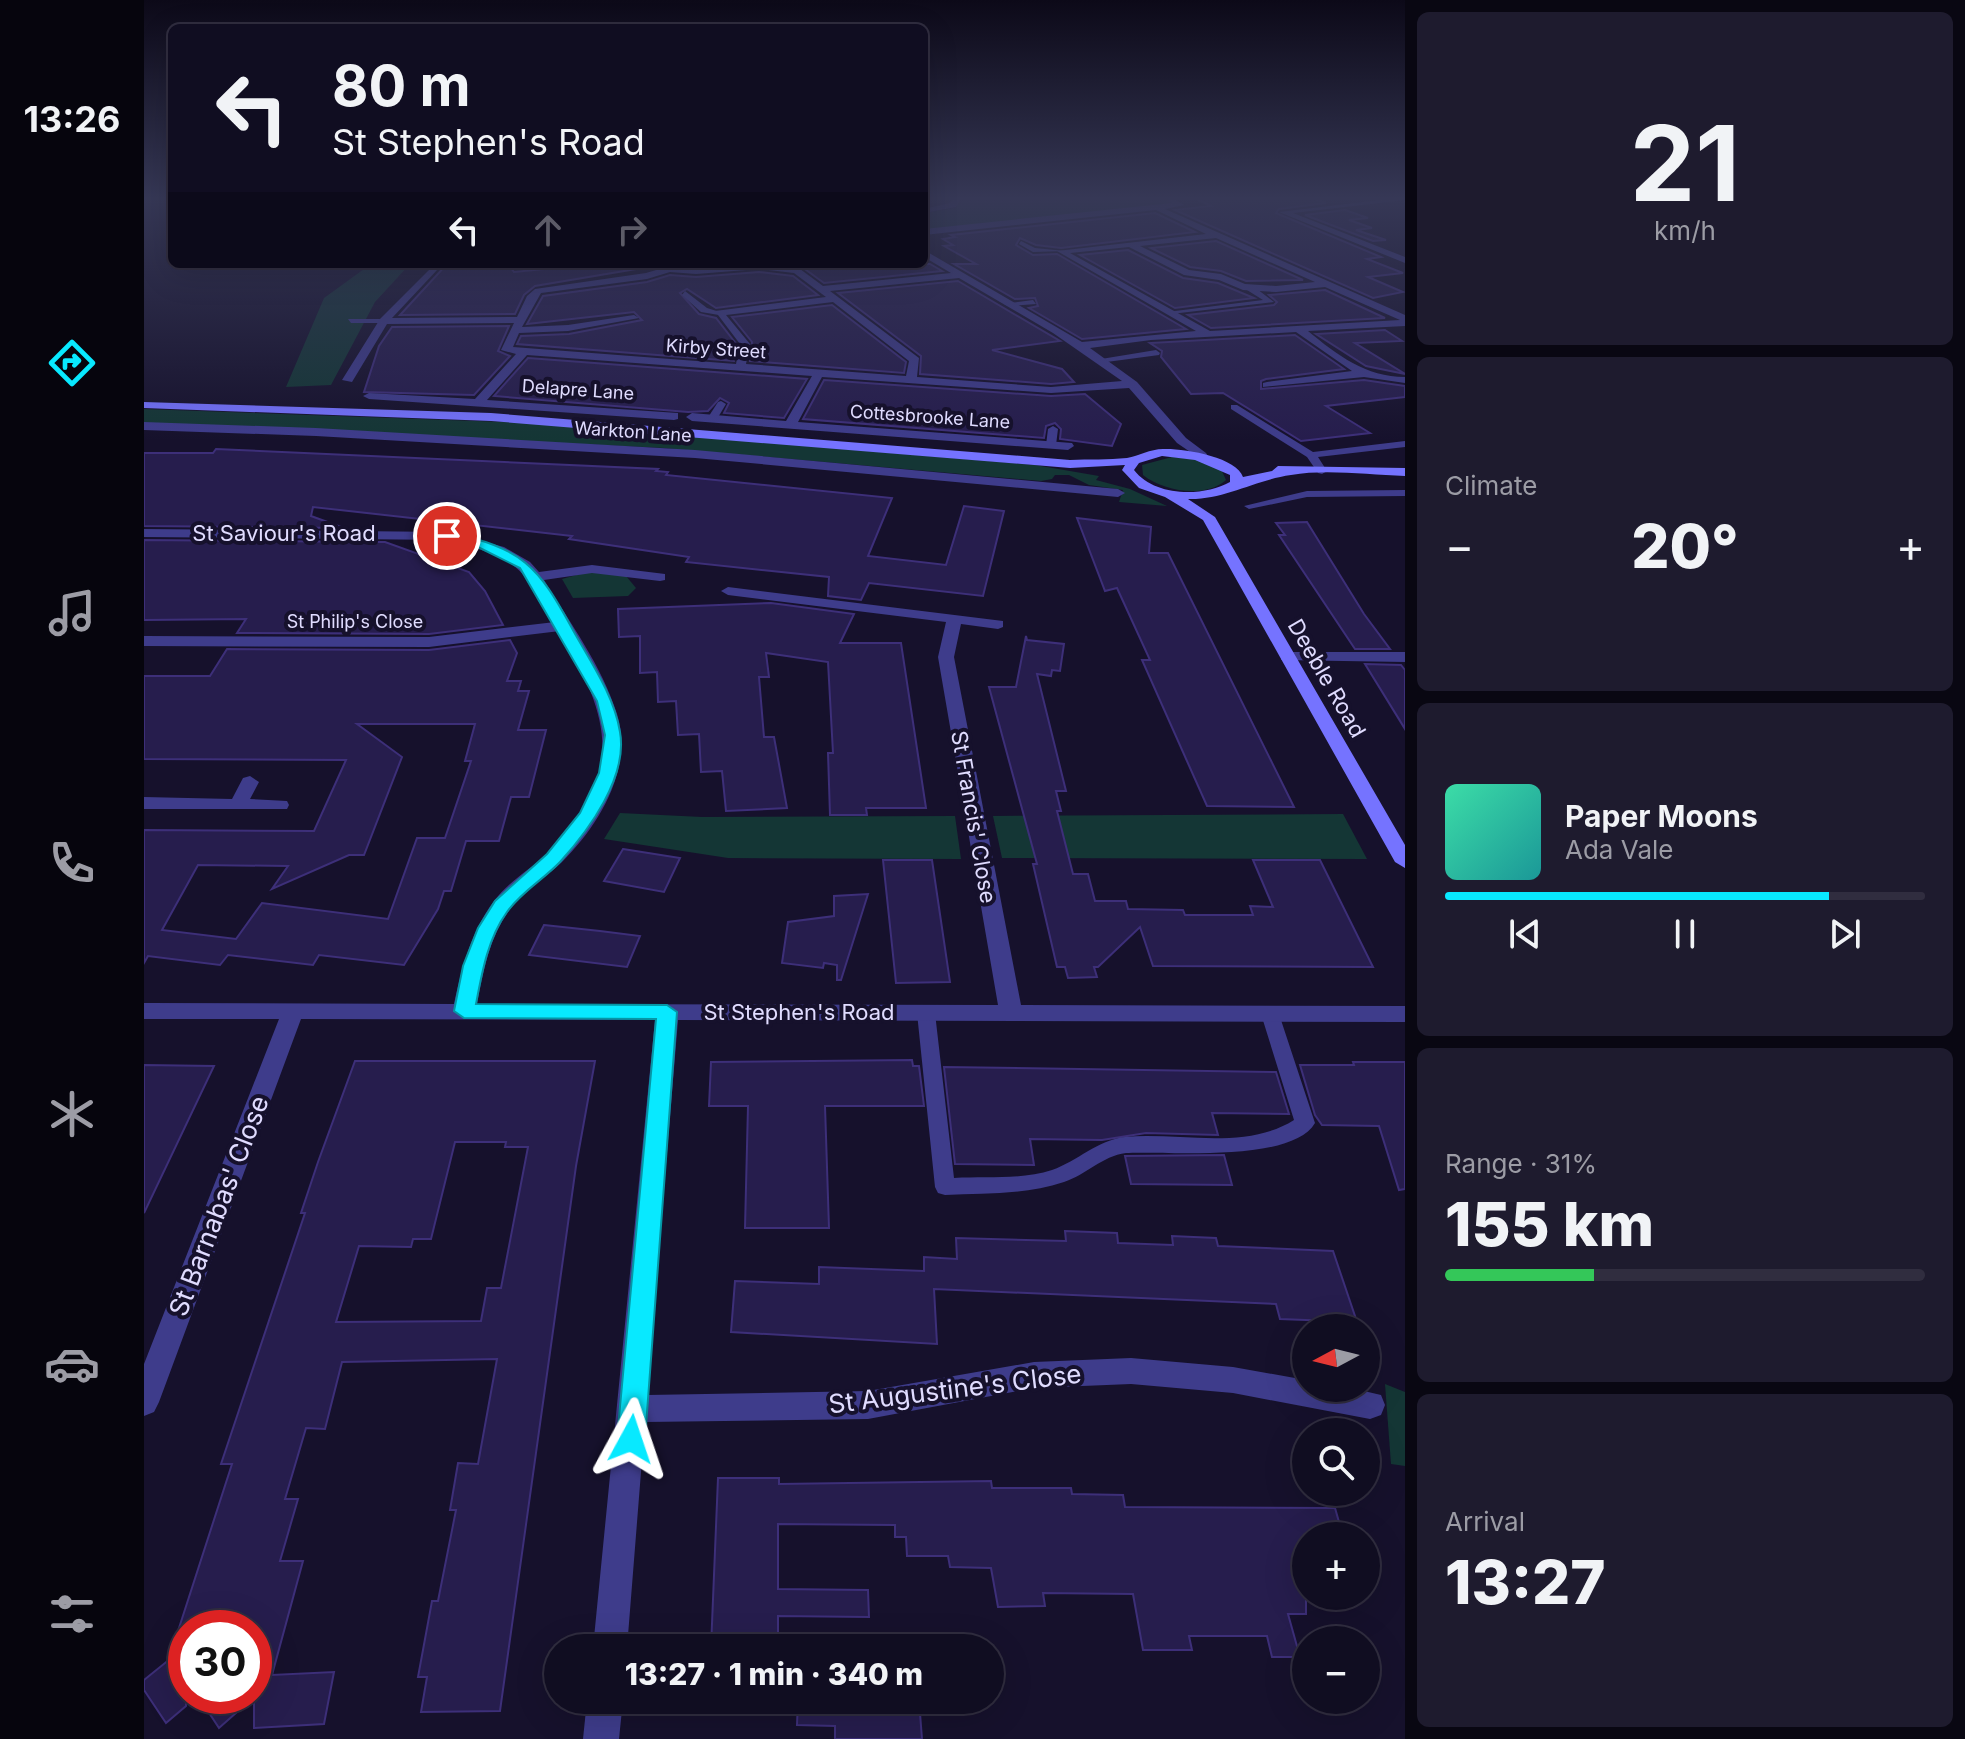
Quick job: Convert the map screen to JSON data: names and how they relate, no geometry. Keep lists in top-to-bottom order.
{
  "streets": {
    "street": [
      "Kirby Street",
      "Delapre Lane",
      "Cottesbrooke Lane",
      "Warkton Lane",
      "St Saviour's Road",
      "St Philip's Close",
      "Deeble Road",
      "St Francis' Close",
      "St Stephen's Road",
      "St Barnabas' Close",
      "St Augustine's Close"
    ]
  },
  "crossings": [
    ["Kirby Street", "Delapre Lane"],
    ["Warkton Lane", "Deeble Road"],
    ["St Saviour's Road", "St Philip's Close"],
    ["St Saviour's Road", "St Stephen's Road"],
    ["St Francis' Close", "St Stephen's Road"],
    ["St Stephen's Road", "St Barnabas' Close"]
  ],
  "north": "left",
  "page": {
    "tabs": "13:26",
    "tile": [
      ["21", "km/h"],
      "Climate",
      ["Range · 31%", "155 km"],
      ["Arrival", "13:27"]
    ],
    "turn": ["80 m", "St Stephen's Road"],
    "heat": ["−", "20°", "+"],
    "song": ["Paper Moons", "Ada Vale"],
    "map_buttons": ["+", "−"],
    "limit": "30",
    "trip": "13:27 · 1 min · 340 m"
  }
}
